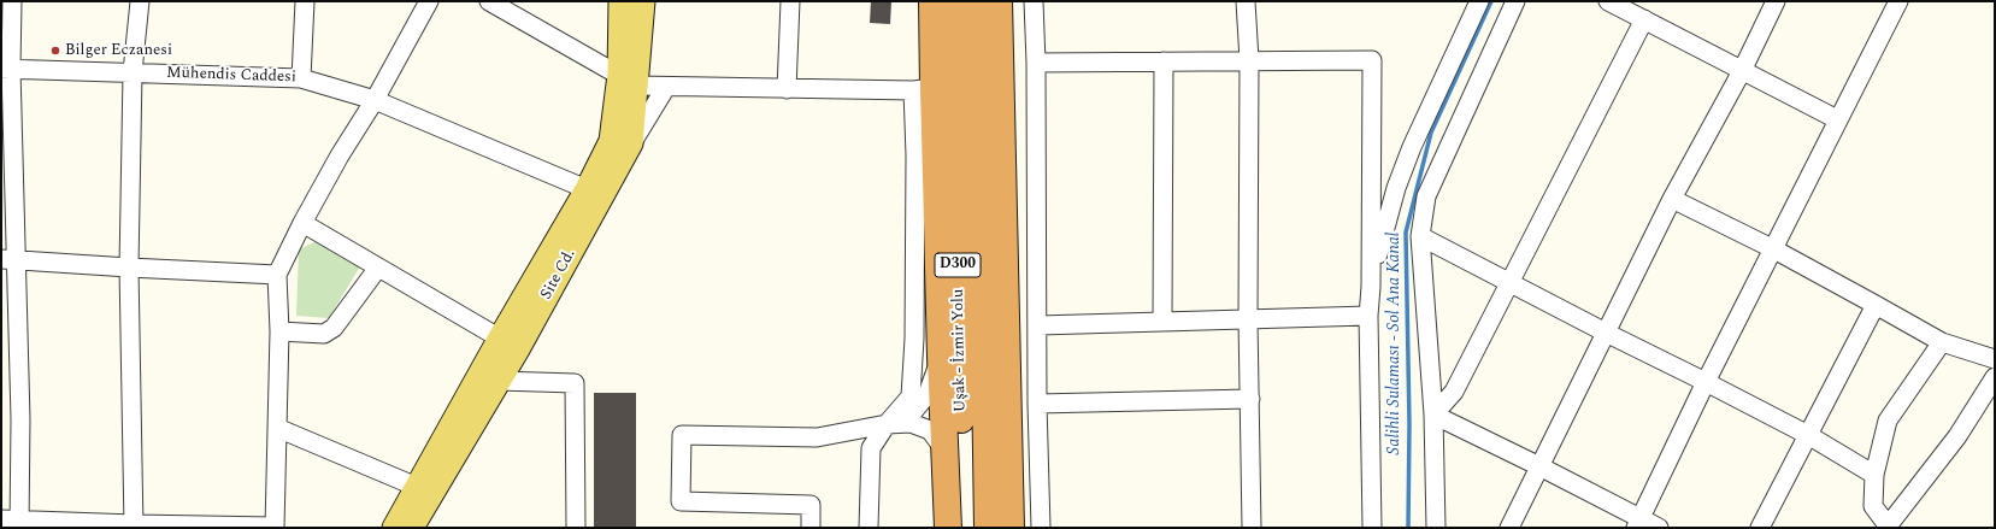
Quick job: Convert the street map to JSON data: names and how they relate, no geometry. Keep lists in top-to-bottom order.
{
  "streets": {
    "highway": ["D300", "Uşak - İzmir Yolu"],
    "main road": ["Site Cd."],
    "street": ["Mühendis Caddesi"]
  },
  "crossings": [
    ["Mühendis Caddesi", "Site Cd."]
  ],
  "water": ["Salihli Sulaması - Sol Ana Kanal"],
  "places": ["Bilger Eczanesi"]
}
